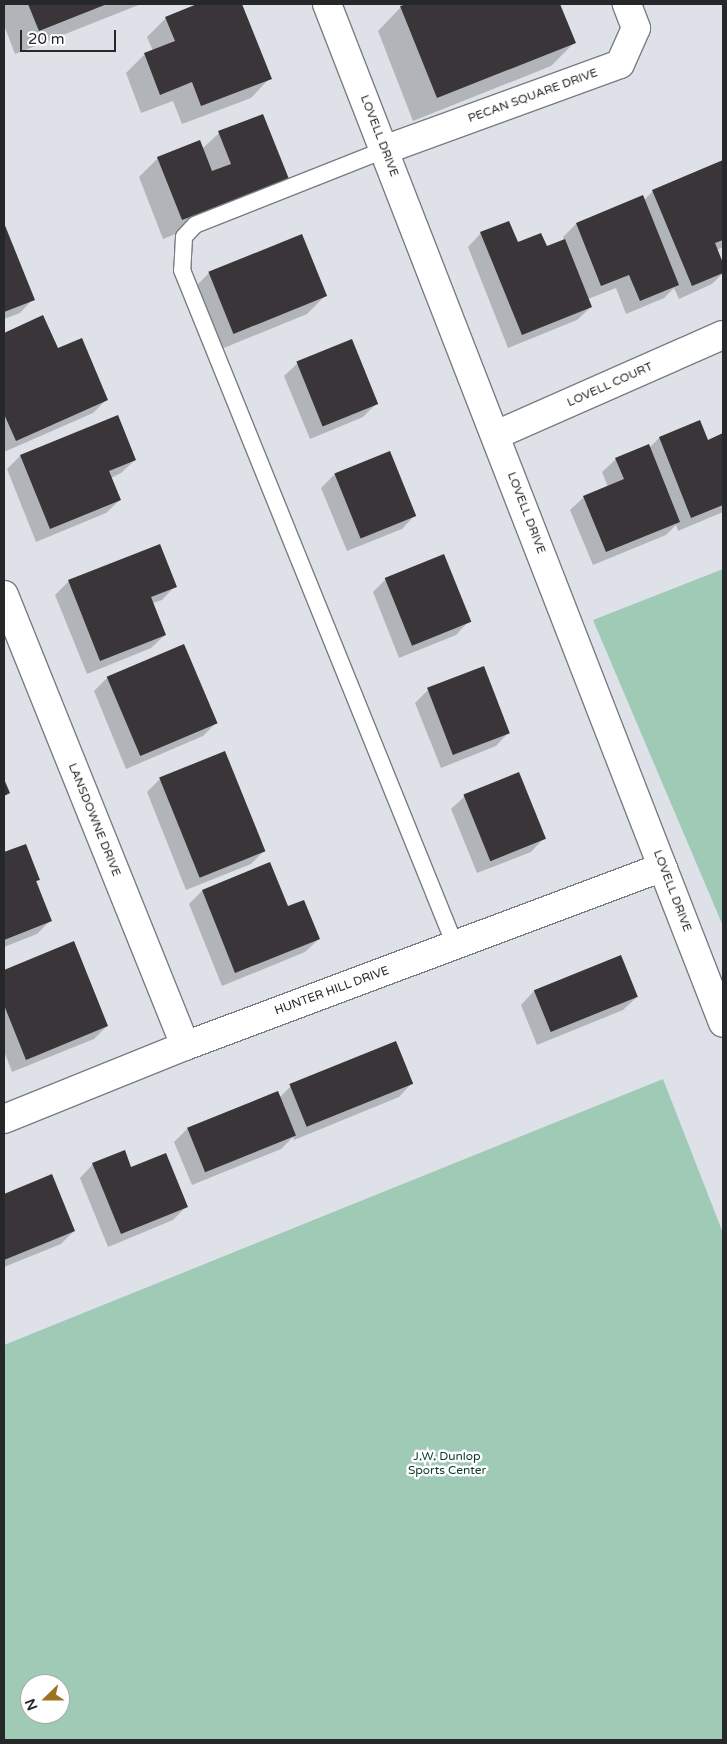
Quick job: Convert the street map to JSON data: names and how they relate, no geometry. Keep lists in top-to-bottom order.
{
  "streets": {
    "street": [
      "PECAN SQUARE DRIVE",
      "LOVELL DRIVE",
      "LOVELL COURT",
      "LANSDOWNE DRIVE",
      "HUNTER HILL DRIVE"
    ]
  },
  "crossings": [
    ["PECAN SQUARE DRIVE", "LOVELL DRIVE"],
    ["LOVELL DRIVE", "LOVELL COURT"],
    ["LOVELL DRIVE", "HUNTER HILL DRIVE"],
    ["LANSDOWNE DRIVE", "HUNTER HILL DRIVE"]
  ],
  "parks": ["J.W. Dunlop Sports Center"],
  "scale_bar": "20 m",
  "north": "left"
}
